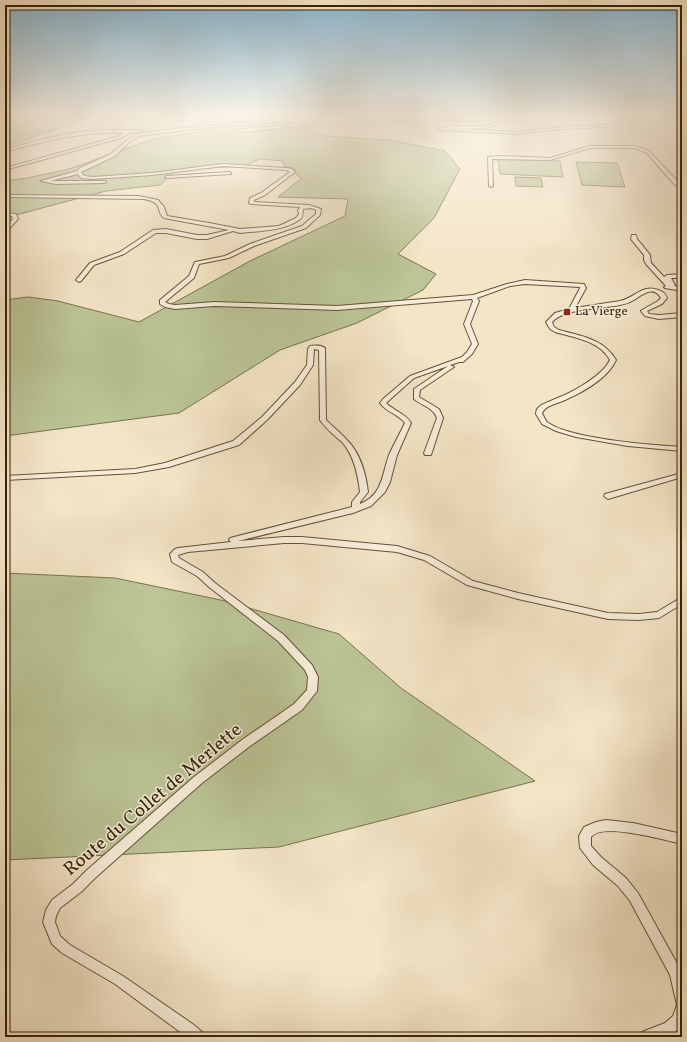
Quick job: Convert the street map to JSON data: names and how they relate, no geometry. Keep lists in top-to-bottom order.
{
  "streets": {
    "street": ["Route du Collet de Merlette"]
  },
  "places": {
    "transit": ["La Vierge"]
  }
}
